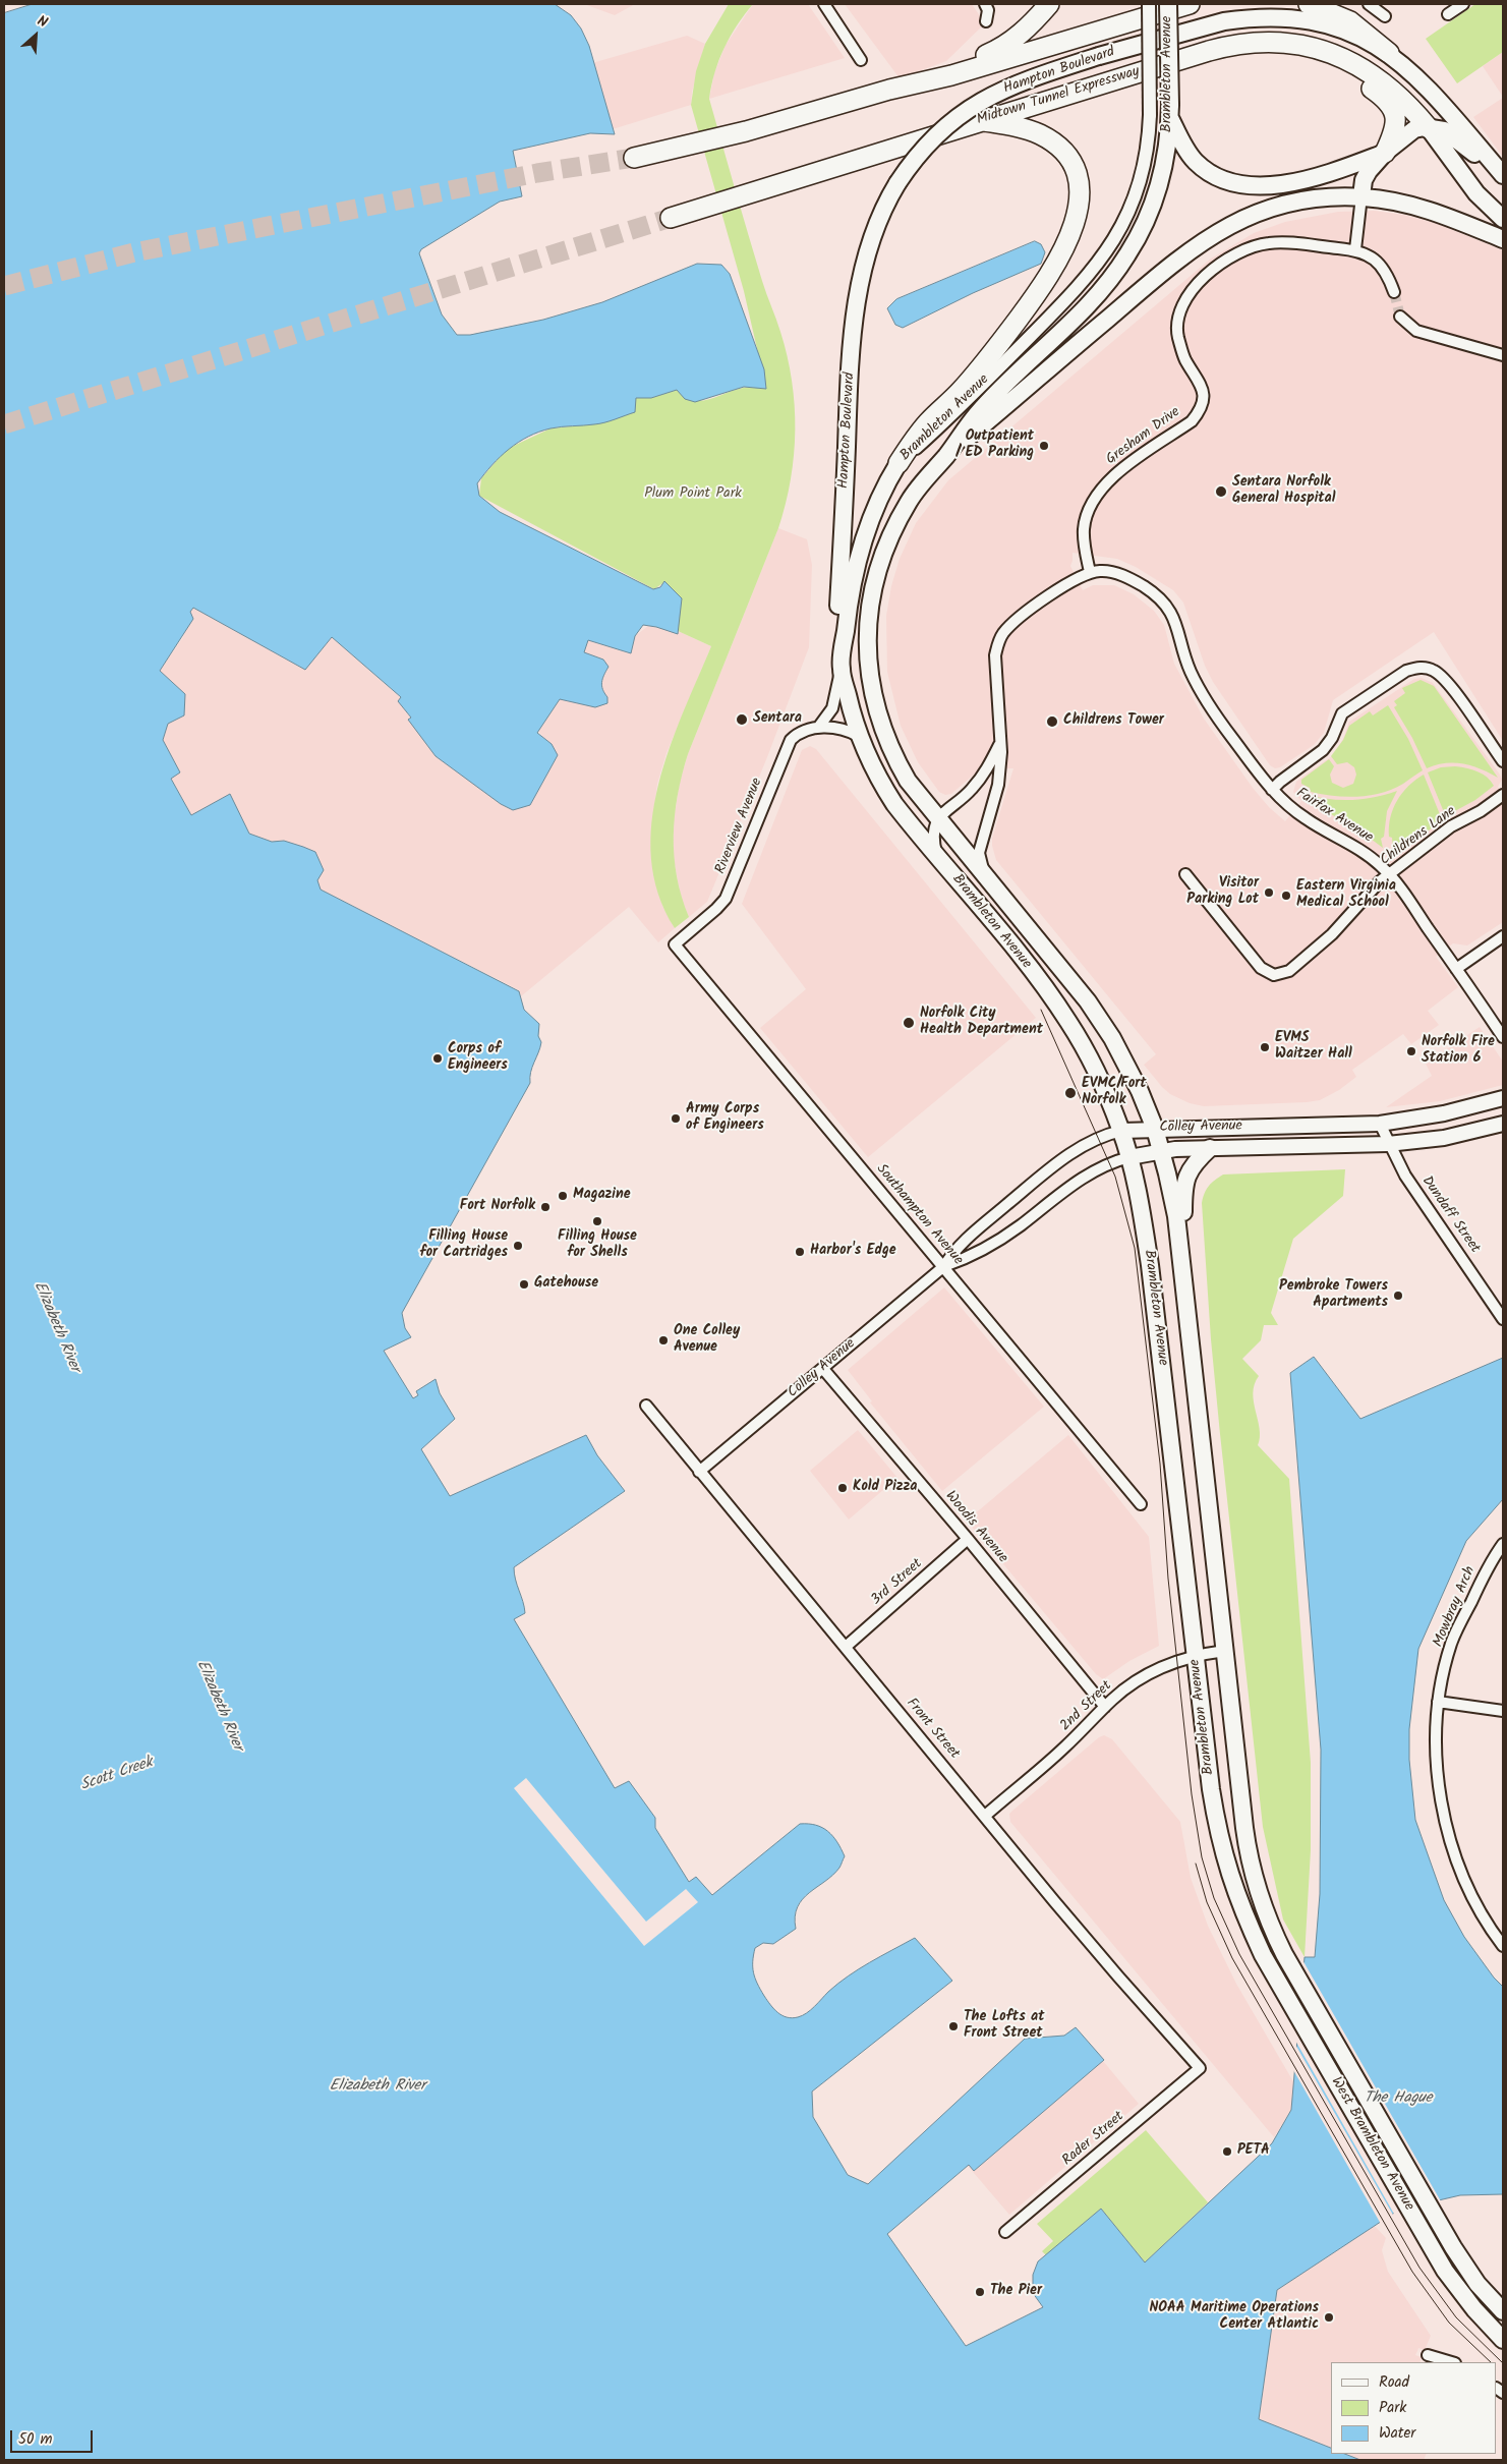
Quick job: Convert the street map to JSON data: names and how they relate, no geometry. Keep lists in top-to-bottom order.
{
  "streets": {
    "highway": ["Midtown Tunnel Expressway"],
    "main road": [
      "Hampton Boulevard",
      "Brambleton Avenue",
      "Colley Avenue",
      "West Brambleton Avenue"
    ],
    "street": [
      "Gresham Drive",
      "Fairfax Avenue",
      "Riverview Avenue",
      "Childrens Lane",
      "Southampton Avenue",
      "Dundaff Street",
      "Woodis Avenue",
      "3rd Street",
      "Mowbray Arch",
      "2nd Street",
      "Front Street",
      "Rader Street"
    ]
  },
  "crossings": [
    ["Hampton Boulevard", "Brambleton Avenue"],
    ["Brambleton Avenue", "Riverview Avenue"],
    ["Brambleton Avenue", "Colley Avenue"],
    ["Brambleton Avenue", "2nd Street"],
    ["Brambleton Avenue", "West Brambleton Avenue"],
    ["Gresham Drive", "Fairfax Avenue"],
    ["Fairfax Avenue", "Childrens Lane"],
    ["Riverview Avenue", "Southampton Avenue"],
    ["Colley Avenue", "Southampton Avenue"],
    ["Colley Avenue", "Dundaff Street"],
    ["Colley Avenue", "Woodis Avenue"],
    ["Colley Avenue", "Front Street"],
    ["Woodis Avenue", "3rd Street"],
    ["Woodis Avenue", "2nd Street"],
    ["3rd Street", "Front Street"],
    ["2nd Street", "Front Street"],
    ["Front Street", "Rader Street"]
  ],
  "water": ["Elizabeth River", "Scott Creek", "The Hague"],
  "parks": ["Plum Point Park"],
  "places": [
    "Outpatient / ED Parking",
    "Sentara Norfolk General Hospital",
    "Sentara",
    "Childrens Tower",
    "Visitor Parking Lot",
    "Eastern Virginia Medical School",
    "Norfolk City Health Department",
    "EVMS Waitzer Hall",
    "Norfolk Fire Station 6",
    "Corps of Engineers",
    "EVMC/Fort Norfolk",
    "Army Corps of Engineers",
    "Magazine",
    "Fort Norfolk",
    "Filling House for Shells",
    "Filling House for Cartridges",
    "Harbor's Edge",
    "Gatehouse",
    "Pembroke Towers Apartments",
    "One Colley Avenue",
    "Kold Pizza",
    "The Lofts at Front Street",
    "PETA",
    "The Pier",
    "NOAA Maritime Operations Center Atlantic"
  ],
  "legend": ["Road", "Park", "Water"],
  "scale_bar": "50 m",
  "north": "top right"
}
